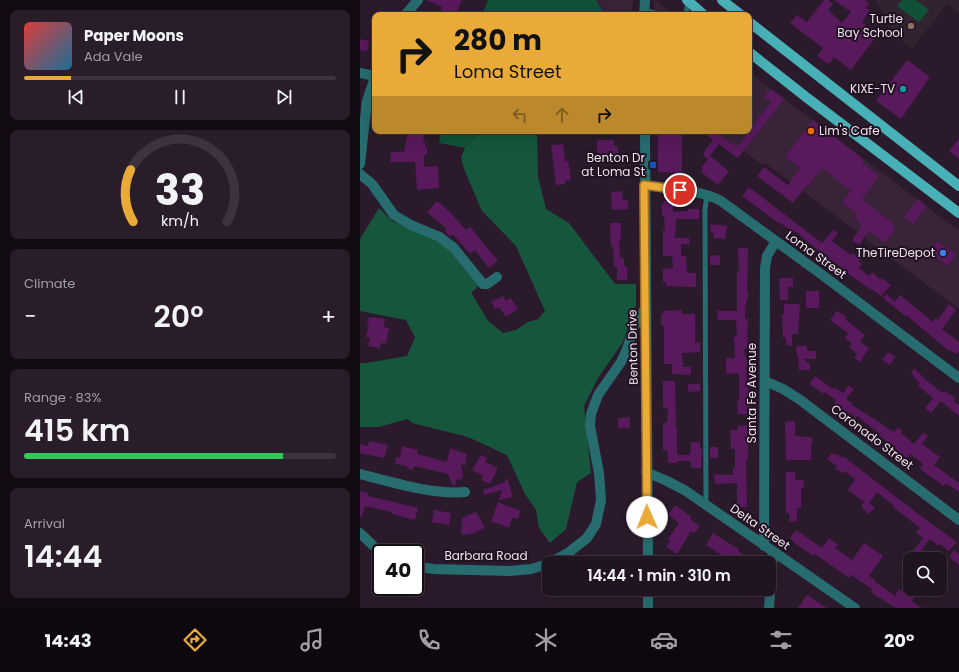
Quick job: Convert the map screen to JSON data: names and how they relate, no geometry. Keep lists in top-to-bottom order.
{
  "streets": {
    "street": [
      "Loma Street",
      "Benton Drive",
      "Santa Fe Avenue",
      "Coronado Street",
      "Delta Street",
      "Barbara Road"
    ]
  },
  "crossings": [
    ["Loma Street", "Benton Drive"],
    ["Loma Street", "Santa Fe Avenue"],
    ["Benton Drive", "Delta Street"],
    ["Benton Drive", "Barbara Road"],
    ["Santa Fe Avenue", "Coronado Street"],
    ["Santa Fe Avenue", "Delta Street"]
  ],
  "places": {
    "other": [
      "Turtle Bay School",
      "KIXE-TV",
      "Lim's Cafe",
      "TheTireDepot"
    ],
    "transit": ["Benton Dr at Loma St"]
  },
  "page": {
    "turn": ["280 m", "Loma Street"],
    "song": ["Paper Moons", "Ada Vale"],
    "tile": [
      "Climate",
      ["Range · 83%", "415 km"],
      ["Arrival", "14:44"]
    ],
    "heat": ["−", "20°", "+"],
    "limit": "40",
    "trip": "14:44 · 1 min · 310 m",
    "tabs": ["14:43", "20°"],
    "gauge": ["33", "km/h"]
  }
}
